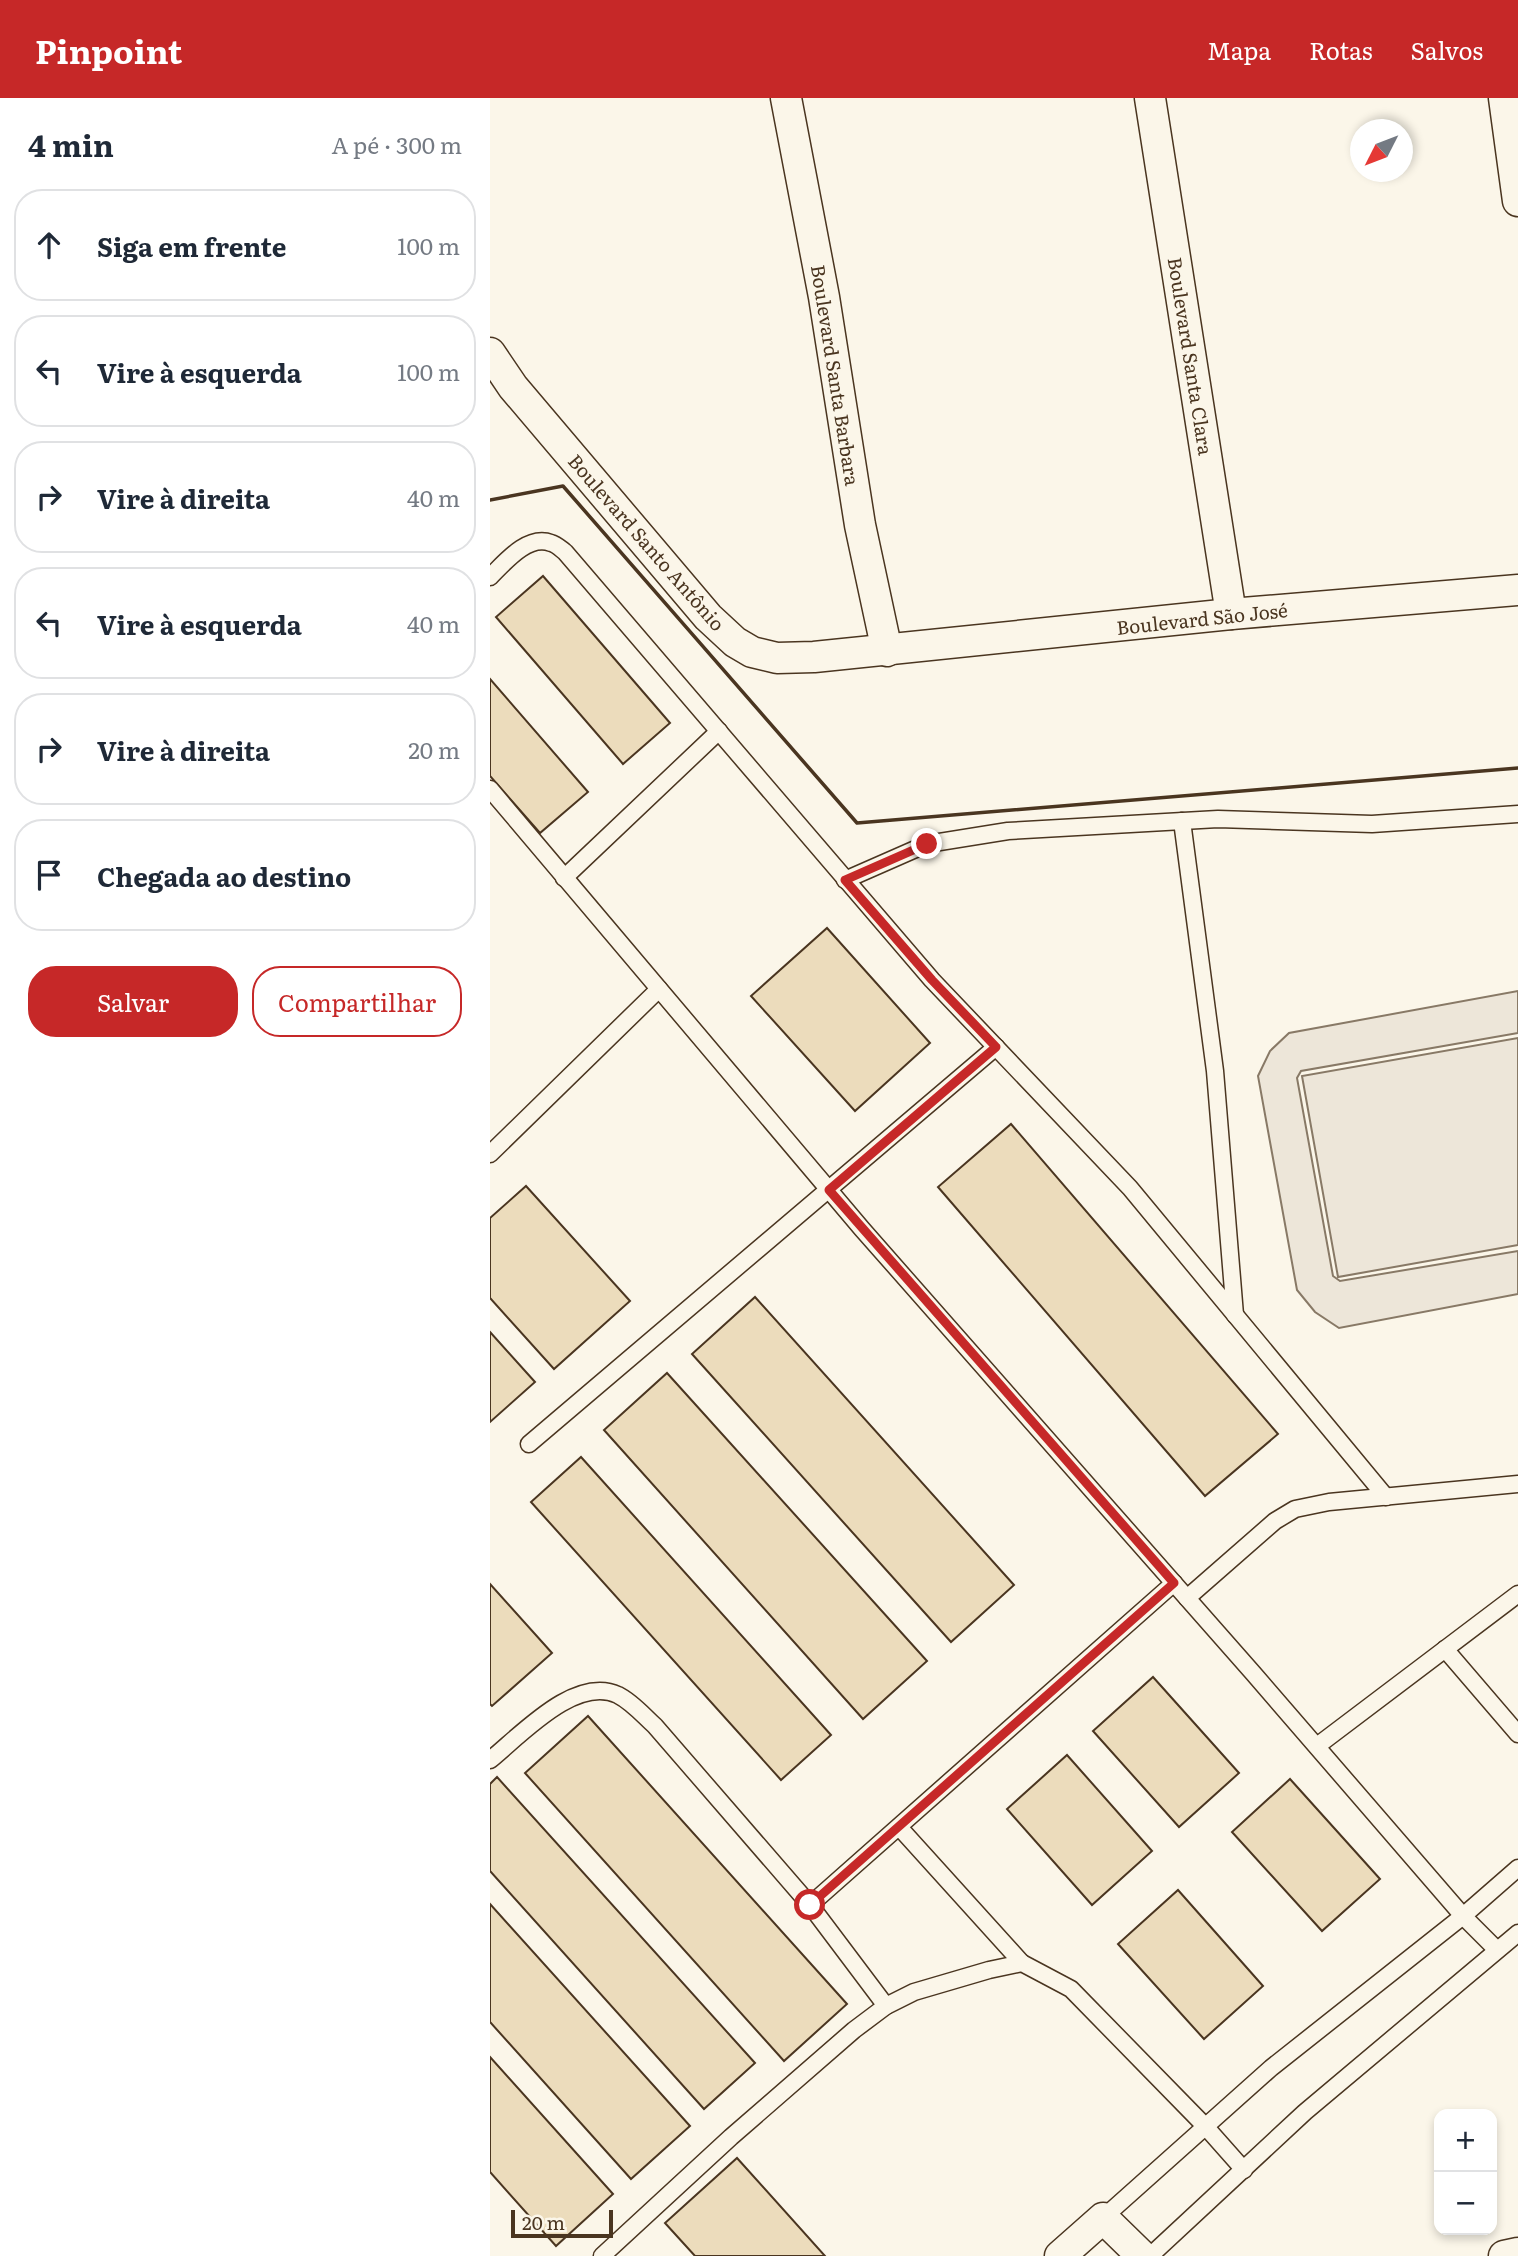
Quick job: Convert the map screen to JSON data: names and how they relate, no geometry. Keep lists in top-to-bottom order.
{
  "streets": {
    "street": [
      "Boulevard Santa Clara",
      "Boulevard Santa Barbara",
      "Boulevard Santo Antônio",
      "Boulevard São José"
    ]
  },
  "crossings": [
    ["Boulevard Santa Clara", "Boulevard São José"],
    ["Boulevard Santa Barbara", "Boulevard Santo Antônio"],
    ["Boulevard Santa Barbara", "Boulevard São José"],
    ["Boulevard Santo Antônio", "Boulevard São José"]
  ],
  "scale_bar": "20 m",
  "north": "bottom left",
  "page": {
    "header": "Pinpoint",
    "nav": ["Mapa", "Rotas", "Salvos"],
    "heading": ["4 min", "A pé · 300 m"],
    "list": [
      ["Siga em frente", "100 m"],
      ["Vire à esquerda", "100 m"],
      ["Vire à direita", "40 m"],
      ["Vire à esquerda", "40 m"],
      ["Vire à direita", "20 m"],
      "Chegada ao destino"
    ],
    "buttons": ["Salvar", "Compartilhar"],
    "map_buttons": ["+", "−"],
    "scale": "20 m"
  }
}
